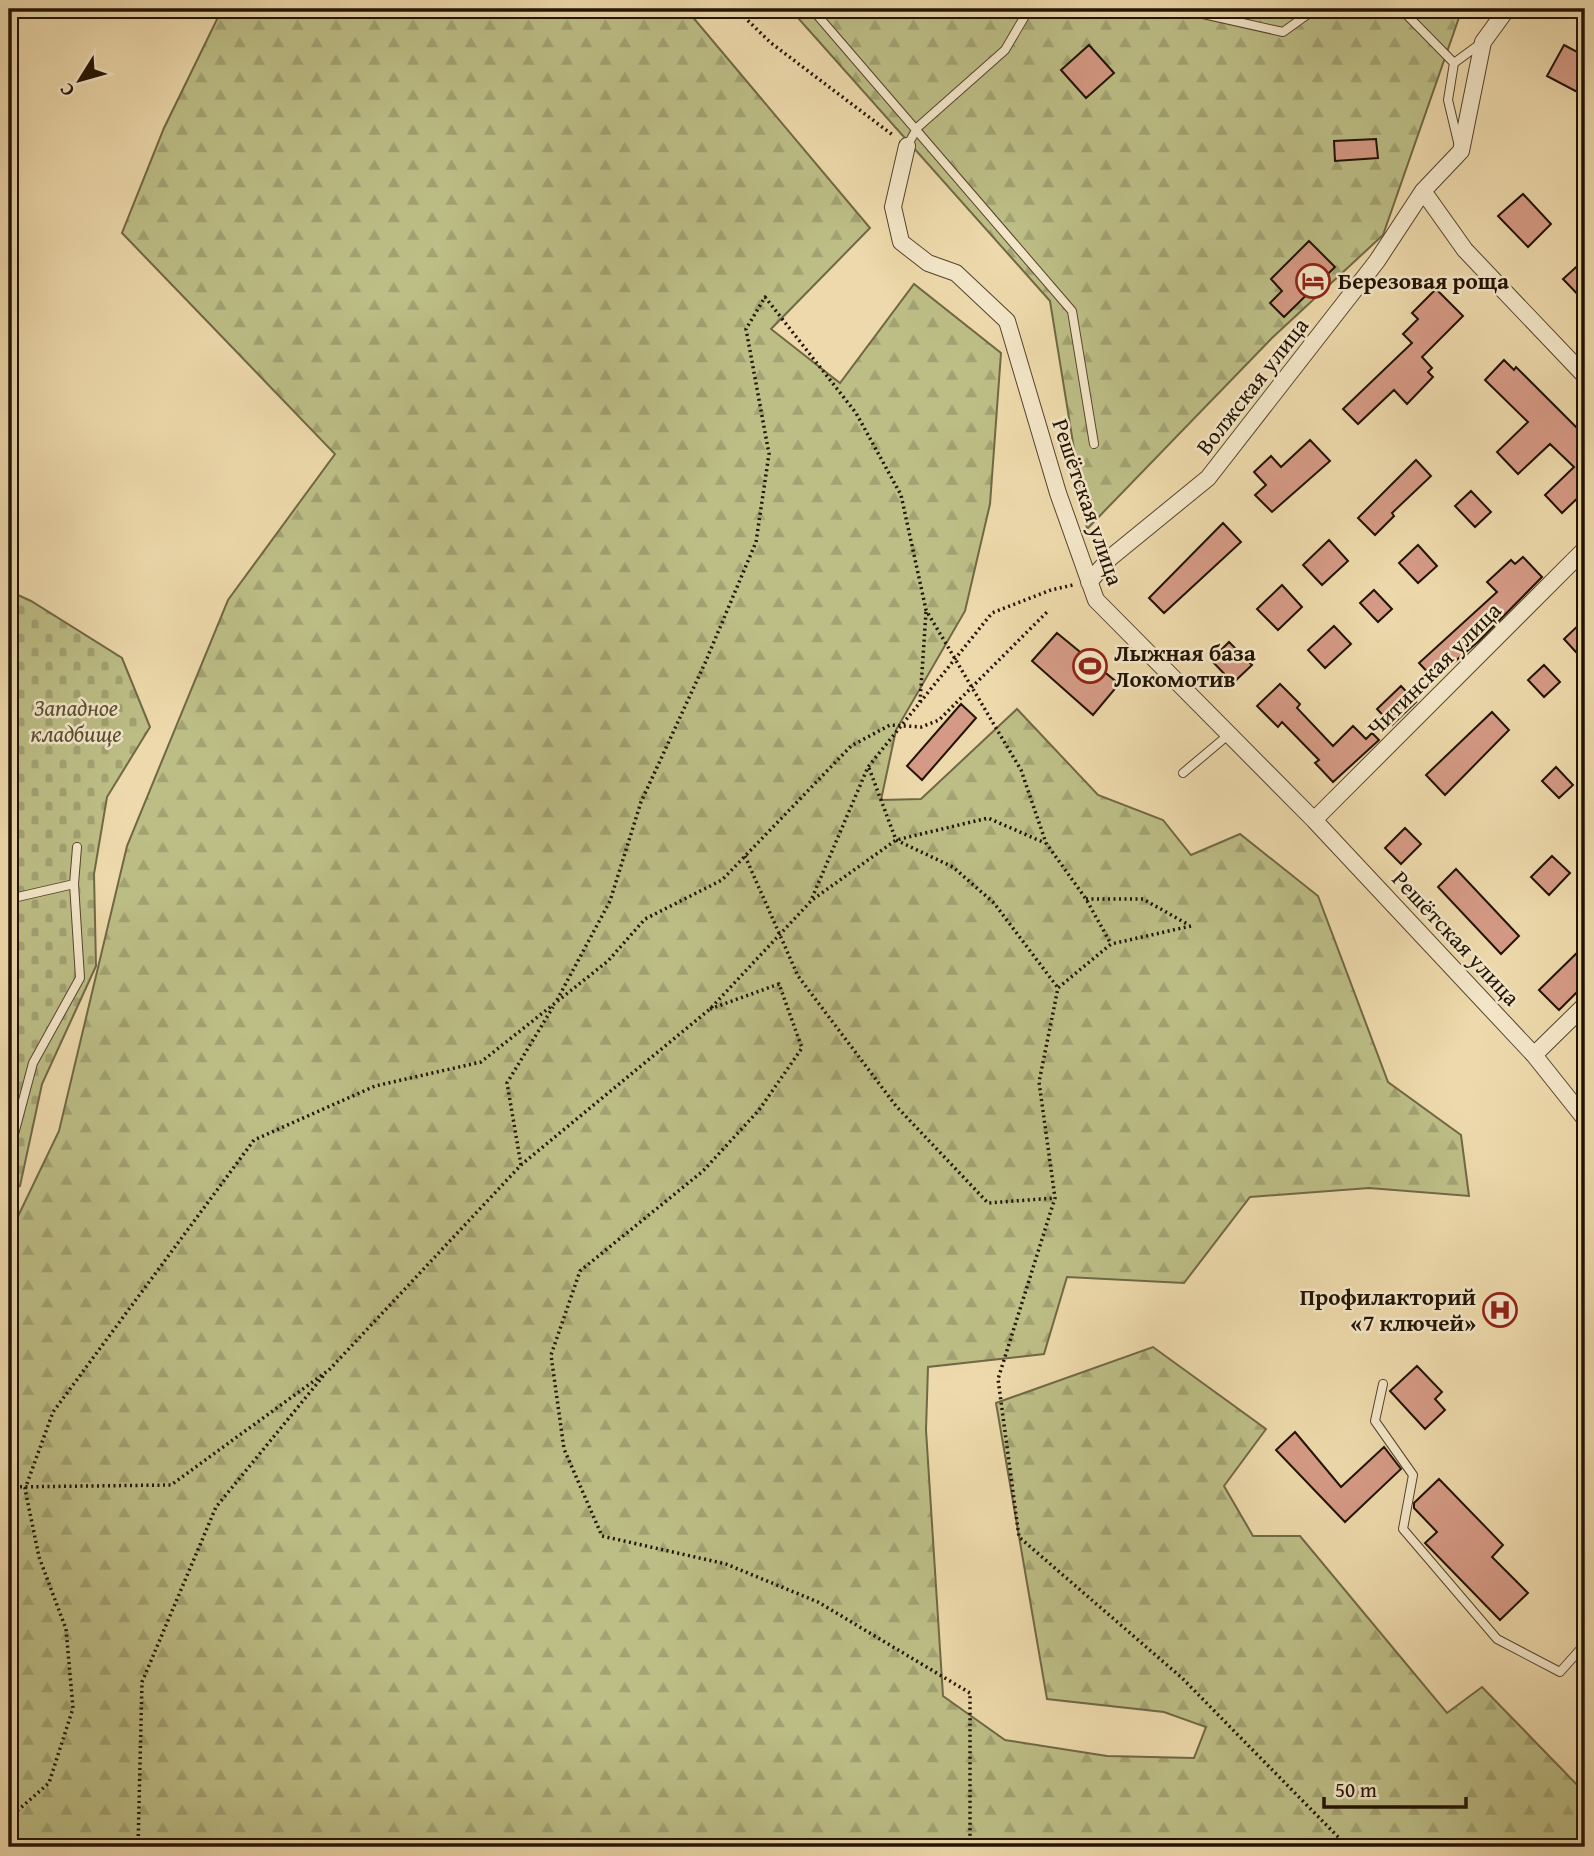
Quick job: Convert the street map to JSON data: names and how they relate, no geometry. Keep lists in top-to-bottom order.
{
  "streets": {
    "street": ["Волжская улица", "Решётская улица", "Читинская улица"]
  },
  "crossings": [
    ["Волжская улица", "Решётская улица"],
    ["Решётская улица", "Читинская улица"]
  ],
  "parks": ["Западное кладбище"],
  "places": {
    "hotel": ["Березовая роща"],
    "sports": ["Лыжная база Локомотив"],
    "hospital": ["Профилакторий «7 ключей»"]
  },
  "scale_bar": "50 m",
  "north": "bottom left"
}
